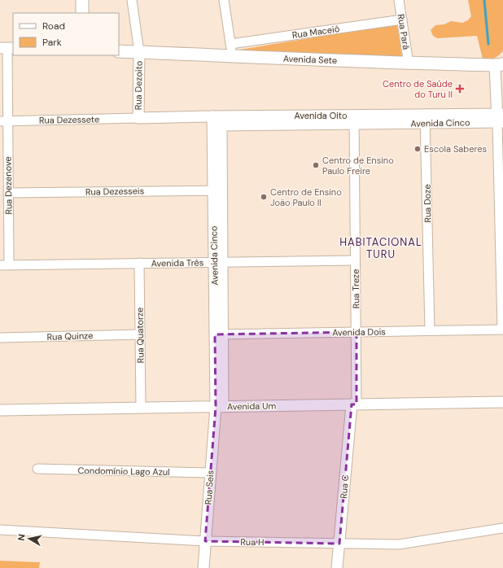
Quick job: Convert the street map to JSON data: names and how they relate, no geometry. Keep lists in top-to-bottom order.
{
  "streets": {
    "main road": ["Avenida Sete"],
    "street": [
      "Rua Maceió",
      "Rua Pará",
      "Rua Dezoito",
      "Avenida Oito",
      "Rua Dezessete",
      "Avenida Cinco",
      "Rua Dezenove",
      "Rua Dezesseis",
      "Rua Doze",
      "Avenida Três",
      "Rua Treze",
      "Avenida Dois",
      "Rua Quatorze",
      "Rua Quinze",
      "Avenida Um",
      "Condomínio Lago Azul",
      "Rua C",
      "Rua Seis",
      "Rua H"
    ]
  },
  "crossings": [
    ["Rua Maceió", "Rua Pará"],
    ["Rua Pará", "Avenida Sete"],
    ["Avenida Sete", "Rua Dezoito"],
    ["Rua Dezoito", "Avenida Oito"],
    ["Rua Dezoito", "Rua Dezessete"],
    ["Avenida Oito", "Rua Dezessete"],
    ["Avenida Oito", "Avenida Cinco"],
    ["Avenida Oito", "Rua Doze"],
    ["Avenida Oito", "Rua Treze"],
    ["Rua Dezessete", "Rua Dezenove"],
    ["Avenida Cinco", "Rua Dezesseis"],
    ["Avenida Cinco", "Avenida Três"],
    ["Avenida Cinco", "Avenida Dois"],
    ["Avenida Cinco", "Avenida Um"],
    ["Avenida Cinco", "Rua Seis"],
    ["Rua Dezenove", "Rua Dezesseis"],
    ["Rua Dezenove", "Avenida Três"],
    ["Rua Doze", "Avenida Dois"],
    ["Avenida Três", "Rua Treze"],
    ["Avenida Três", "Rua Quatorze"],
    ["Rua Treze", "Avenida Dois"],
    ["Rua Treze", "Avenida Um"],
    ["Rua Treze", "Rua C"],
    ["Rua Quatorze", "Rua Quinze"],
    ["Rua Quatorze", "Avenida Um"],
    ["Avenida Um", "Rua C"],
    ["Avenida Um", "Rua Seis"],
    ["Condomínio Lago Azul", "Rua Seis"],
    ["Rua C", "Rua H"],
    ["Rua Seis", "Rua H"]
  ],
  "districts": ["HABITACIONAL TURU"],
  "places": {
    "health": ["Centro de Saúde do Turu II"],
    "other": ["Escola Saberes", "Centro de Ensino Paulo Freire", "Centro de Ensino João Paulo II"]
  },
  "legend": ["Road", "Park"],
  "north": "left"
}
